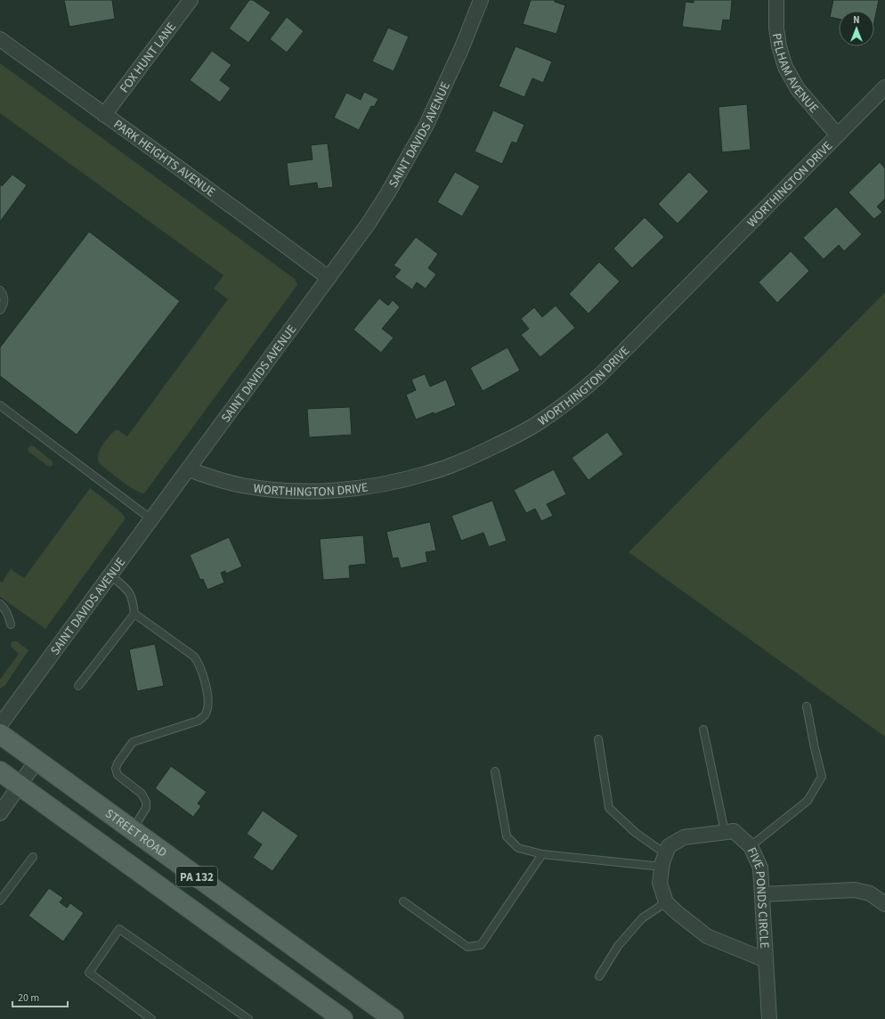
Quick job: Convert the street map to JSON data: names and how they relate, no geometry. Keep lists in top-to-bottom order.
{
  "streets": {
    "main road": ["STREET ROAD", "PA 132"],
    "street": [
      "FOX HUNT LANE",
      "PELHAM AVENUE",
      "SAINT DAVIDS AVENUE",
      "PARK HEIGHTS AVENUE",
      "WORTHINGTON DRIVE",
      "FIVE PONDS CIRCLE"
    ]
  },
  "crossings": [
    ["FOX HUNT LANE", "PARK HEIGHTS AVENUE"],
    ["PELHAM AVENUE", "WORTHINGTON DRIVE"],
    ["SAINT DAVIDS AVENUE", "PARK HEIGHTS AVENUE"],
    ["SAINT DAVIDS AVENUE", "WORTHINGTON DRIVE"]
  ],
  "scale_bar": "20 m",
  "north": "top"
}
